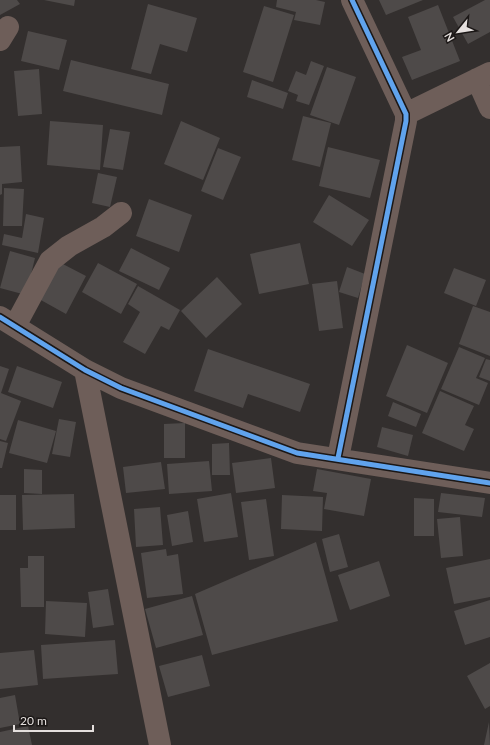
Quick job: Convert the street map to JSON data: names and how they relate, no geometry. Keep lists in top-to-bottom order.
{
  "scale_bar": "20 m",
  "north": "bottom left"
}
